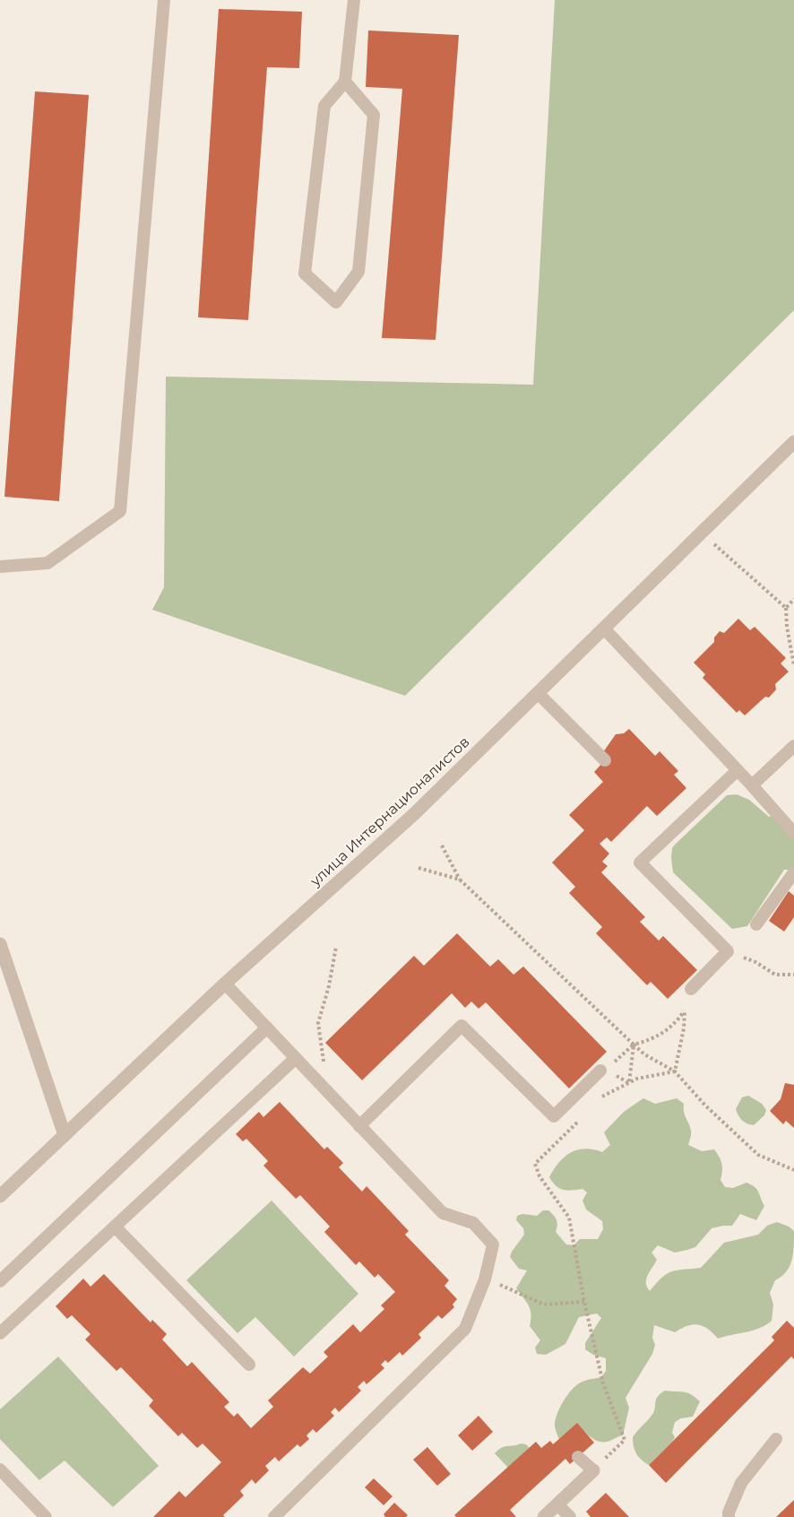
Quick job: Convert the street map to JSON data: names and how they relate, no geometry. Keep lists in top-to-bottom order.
{
  "streets": {
    "street": ["улица Интернационалистов"]
  }
}
